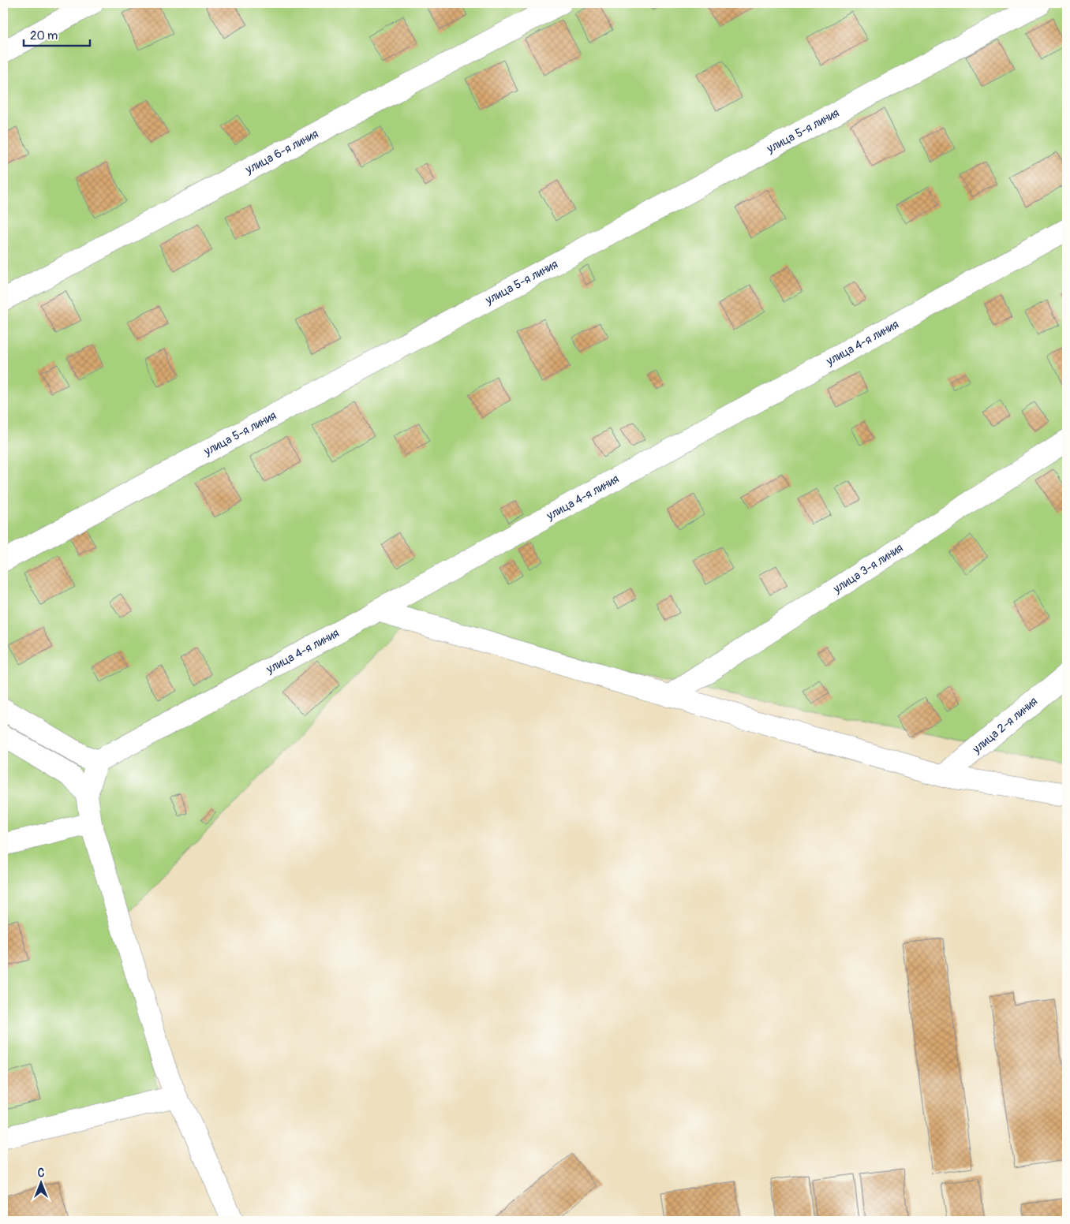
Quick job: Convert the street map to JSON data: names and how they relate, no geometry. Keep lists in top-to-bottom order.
{
  "streets": {
    "street": [
      "улица 5-я линия",
      "улица 6-я линия",
      "улица 4-я линия",
      "улица 3-я линия",
      "улица 2-я линия"
    ]
  },
  "scale_bar": "20 m",
  "north": "top"
}
